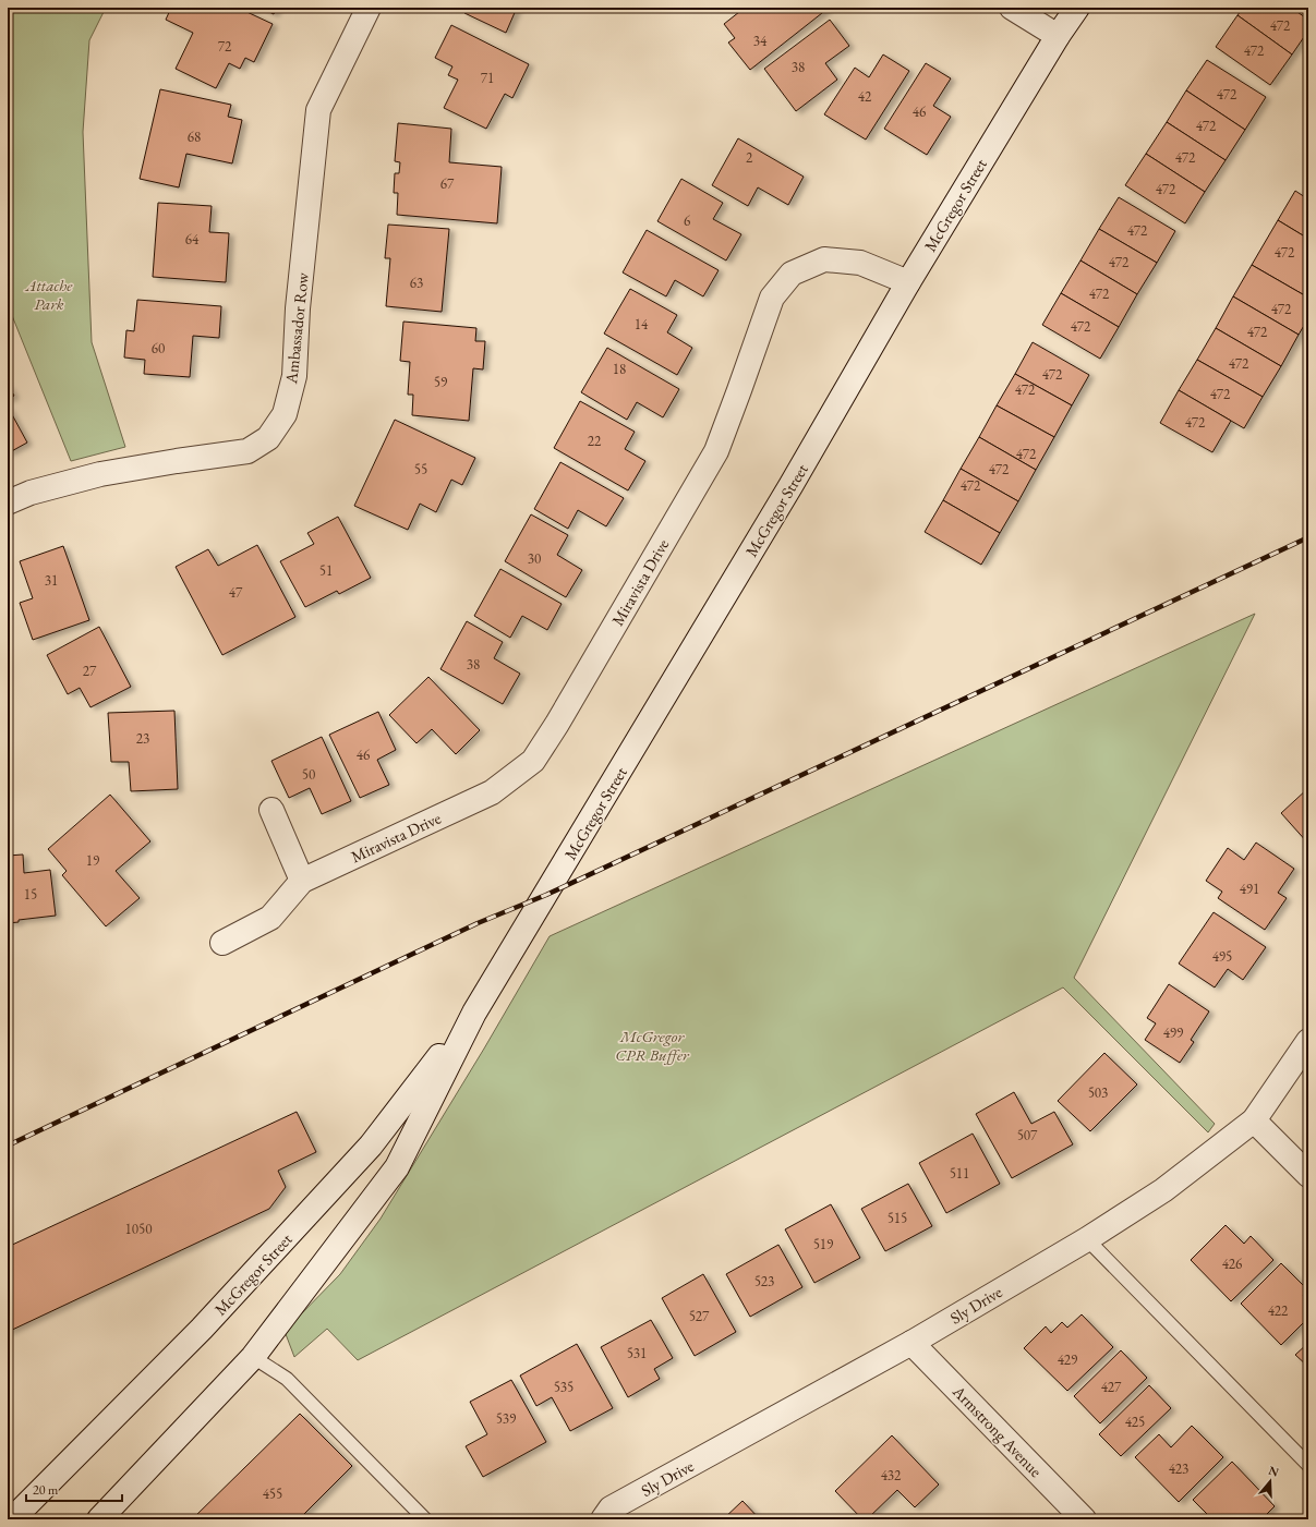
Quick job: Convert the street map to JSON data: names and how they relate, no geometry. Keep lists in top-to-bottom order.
{
  "streets": {
    "street": [
      "McGregor Street",
      "Ambassador Row",
      "Miravista Drive",
      "Sly Drive",
      "Armstrong Avenue"
    ]
  },
  "crossings": [
    ["McGregor Street", "Miravista Drive"],
    ["Sly Drive", "Armstrong Avenue"]
  ],
  "parks": ["Attache Park", "McGregor CPR Buffer"],
  "house_numbers": [
    "472",
    "34",
    "72",
    "472",
    "38",
    "71",
    "472",
    "42",
    "46",
    "472",
    "68",
    "2",
    "472",
    "67",
    "472",
    "6",
    "472",
    "64",
    "472",
    "472",
    "63",
    "472",
    "472",
    "14",
    "472",
    "472",
    "60",
    "472",
    "18",
    "472",
    "59",
    "472",
    "472",
    "472",
    "22",
    "472",
    "55",
    "472",
    "472",
    "30",
    "51",
    "31",
    "47",
    "38",
    "27",
    "23",
    "46",
    "50",
    "19",
    "491",
    "15",
    "495",
    "499",
    "503",
    "507",
    "511",
    "515",
    "1050",
    "519",
    "426",
    "523",
    "422",
    "527",
    "531",
    "429",
    "535",
    "427",
    "539",
    "425",
    "423",
    "432",
    "455"
  ],
  "scale_bar": "20 m",
  "north": "top"
}
